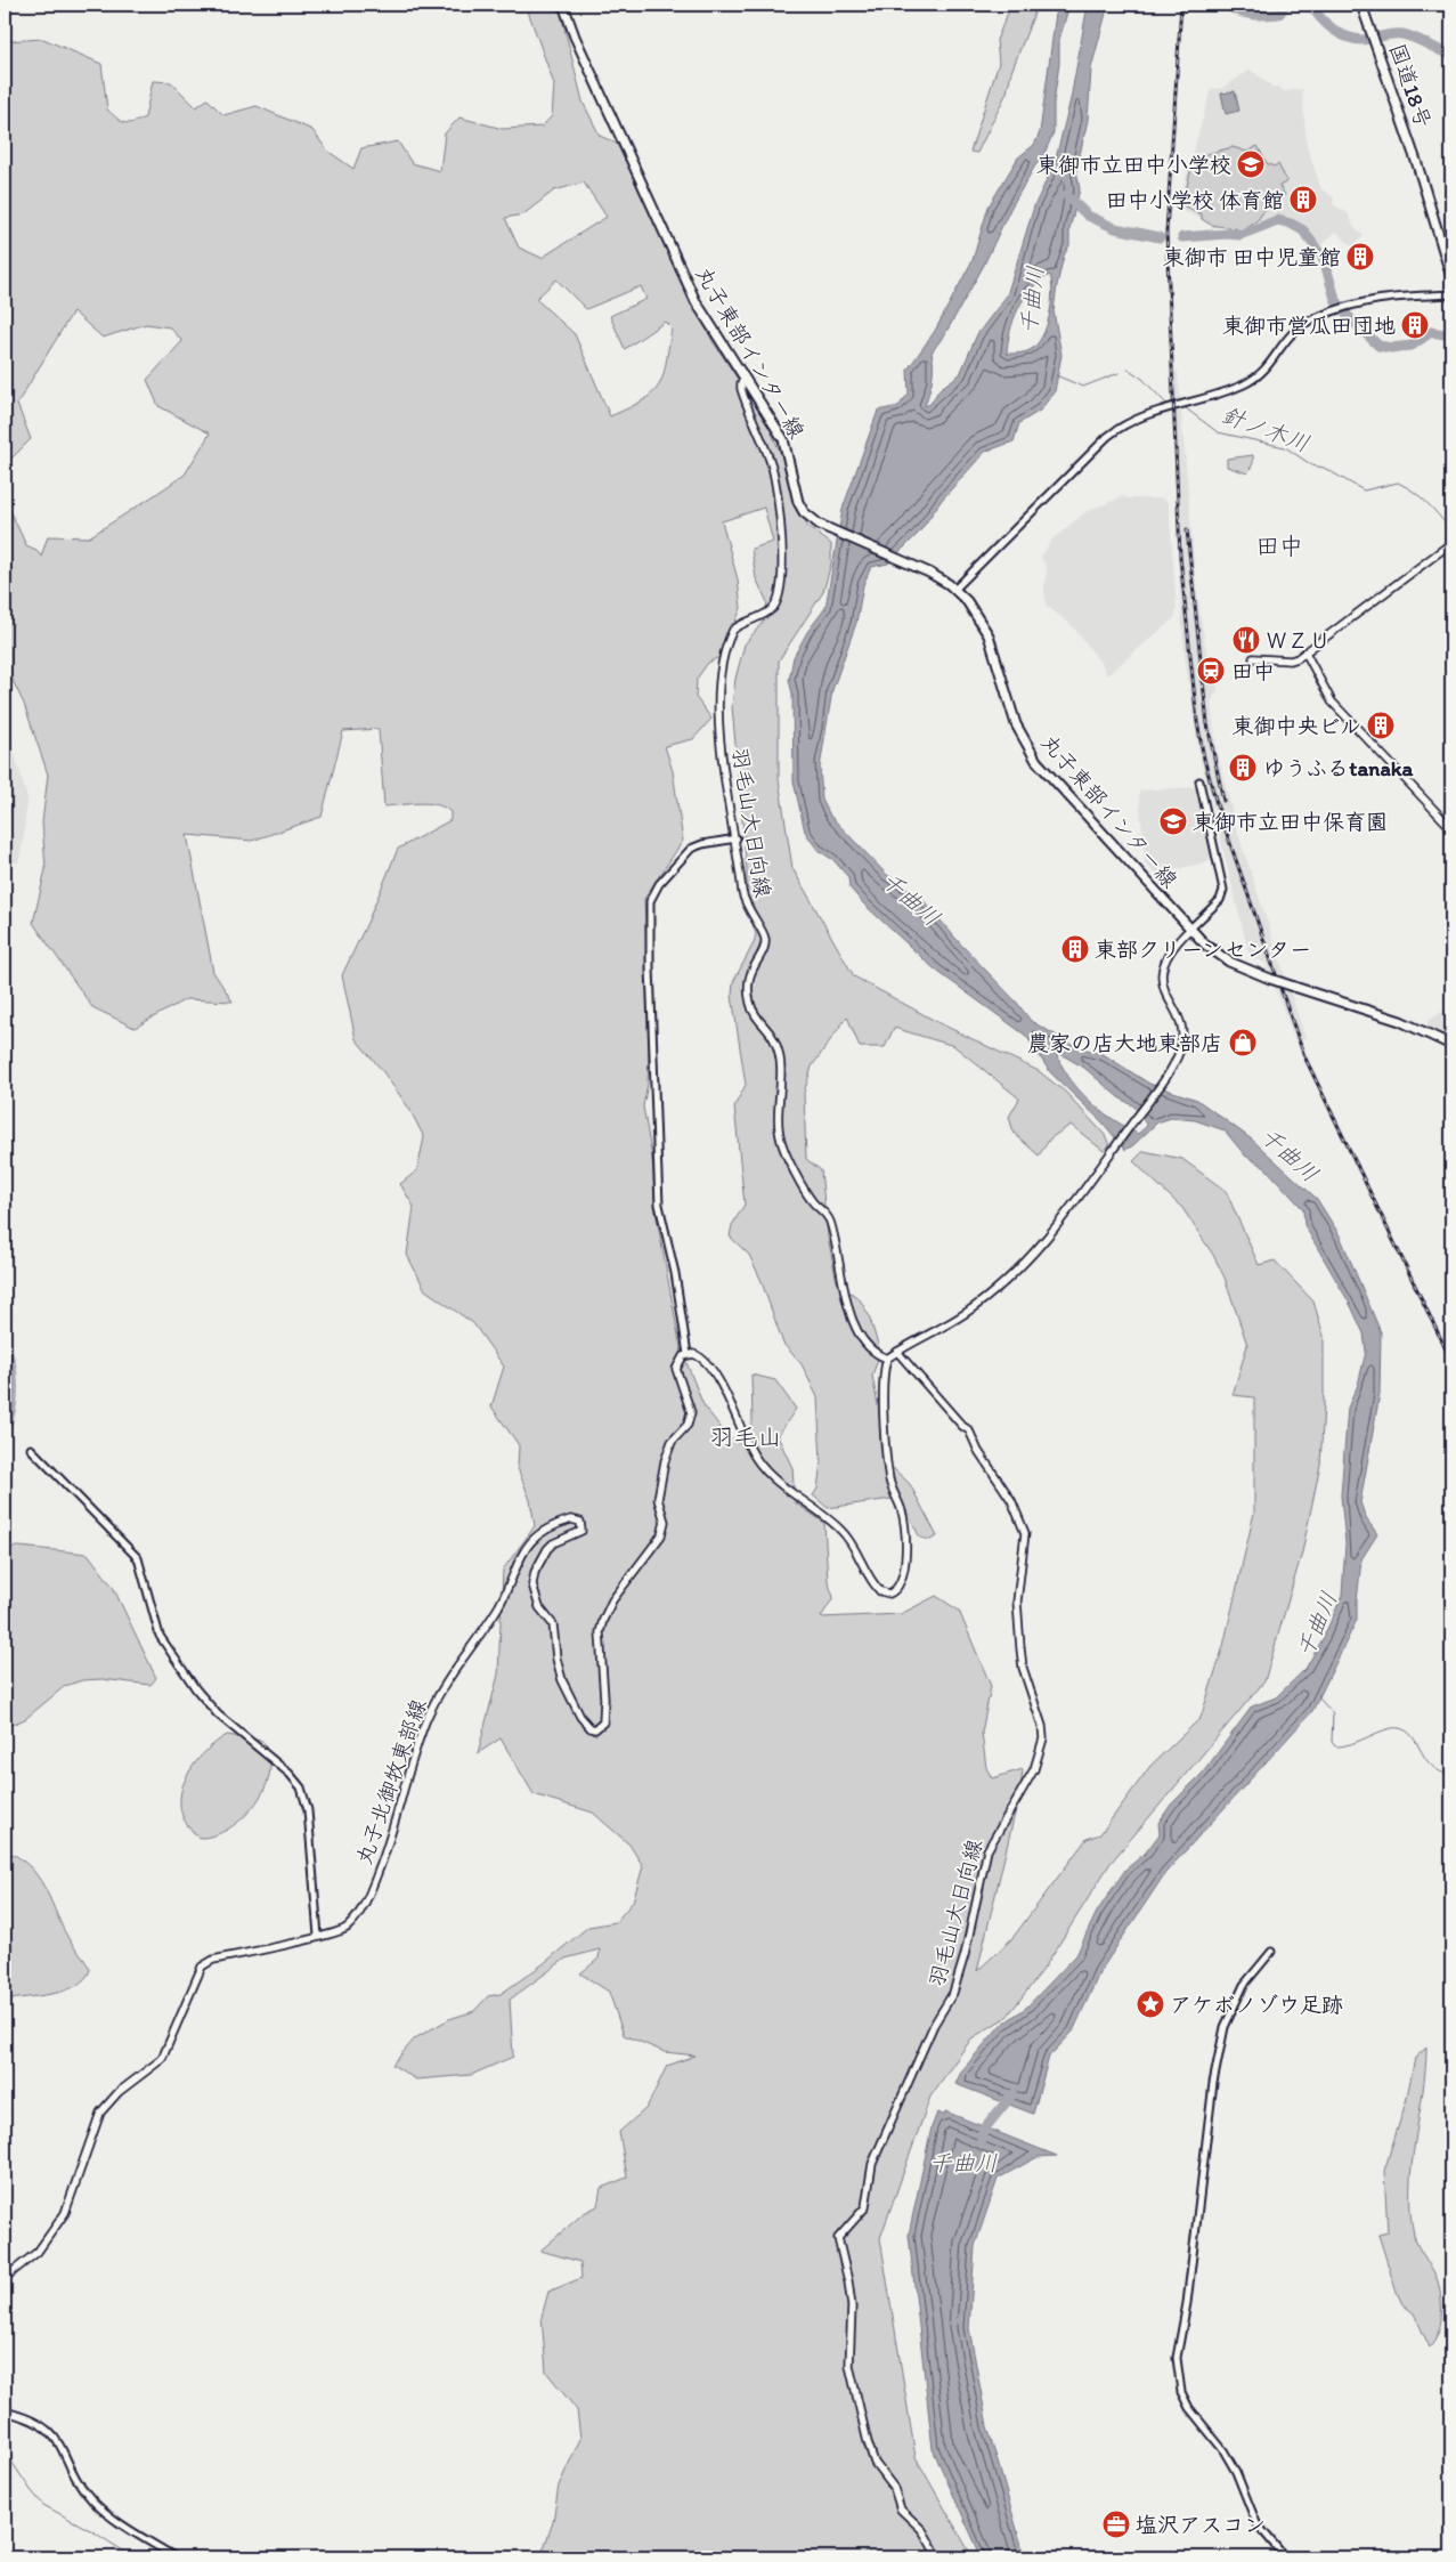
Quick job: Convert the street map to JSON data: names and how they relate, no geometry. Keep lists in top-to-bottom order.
{
  "streets": {
    "main road": [
      "国道18号",
      "丸子東部インター線",
      "羽毛山大日向線",
      "丸子北御牧東部線"
    ]
  },
  "crossings": [
    ["丸子東部インター線", "羽毛山大日向線"]
  ],
  "districts": ["田中", "羽毛山"],
  "water": ["千曲川", "針ノ木川"],
  "places": {
    "school or university": ["東御市立田中小学校", "東御市立田中保育園"],
    "building": [
      "田中小学校 体育館",
      "東御市 田中児童館",
      "東御市営瓜田団地",
      "東御中央ビル",
      "ゆうふるtanaka",
      "東部クリーンセンター"
    ],
    "restaurant": ["ＷＺＵ"],
    "station": ["田中"],
    "shop": ["農家の店大地東部店"],
    "place": ["アケボノゾウ足跡"],
    "office": ["塩沢アスコン"]
  }
}
